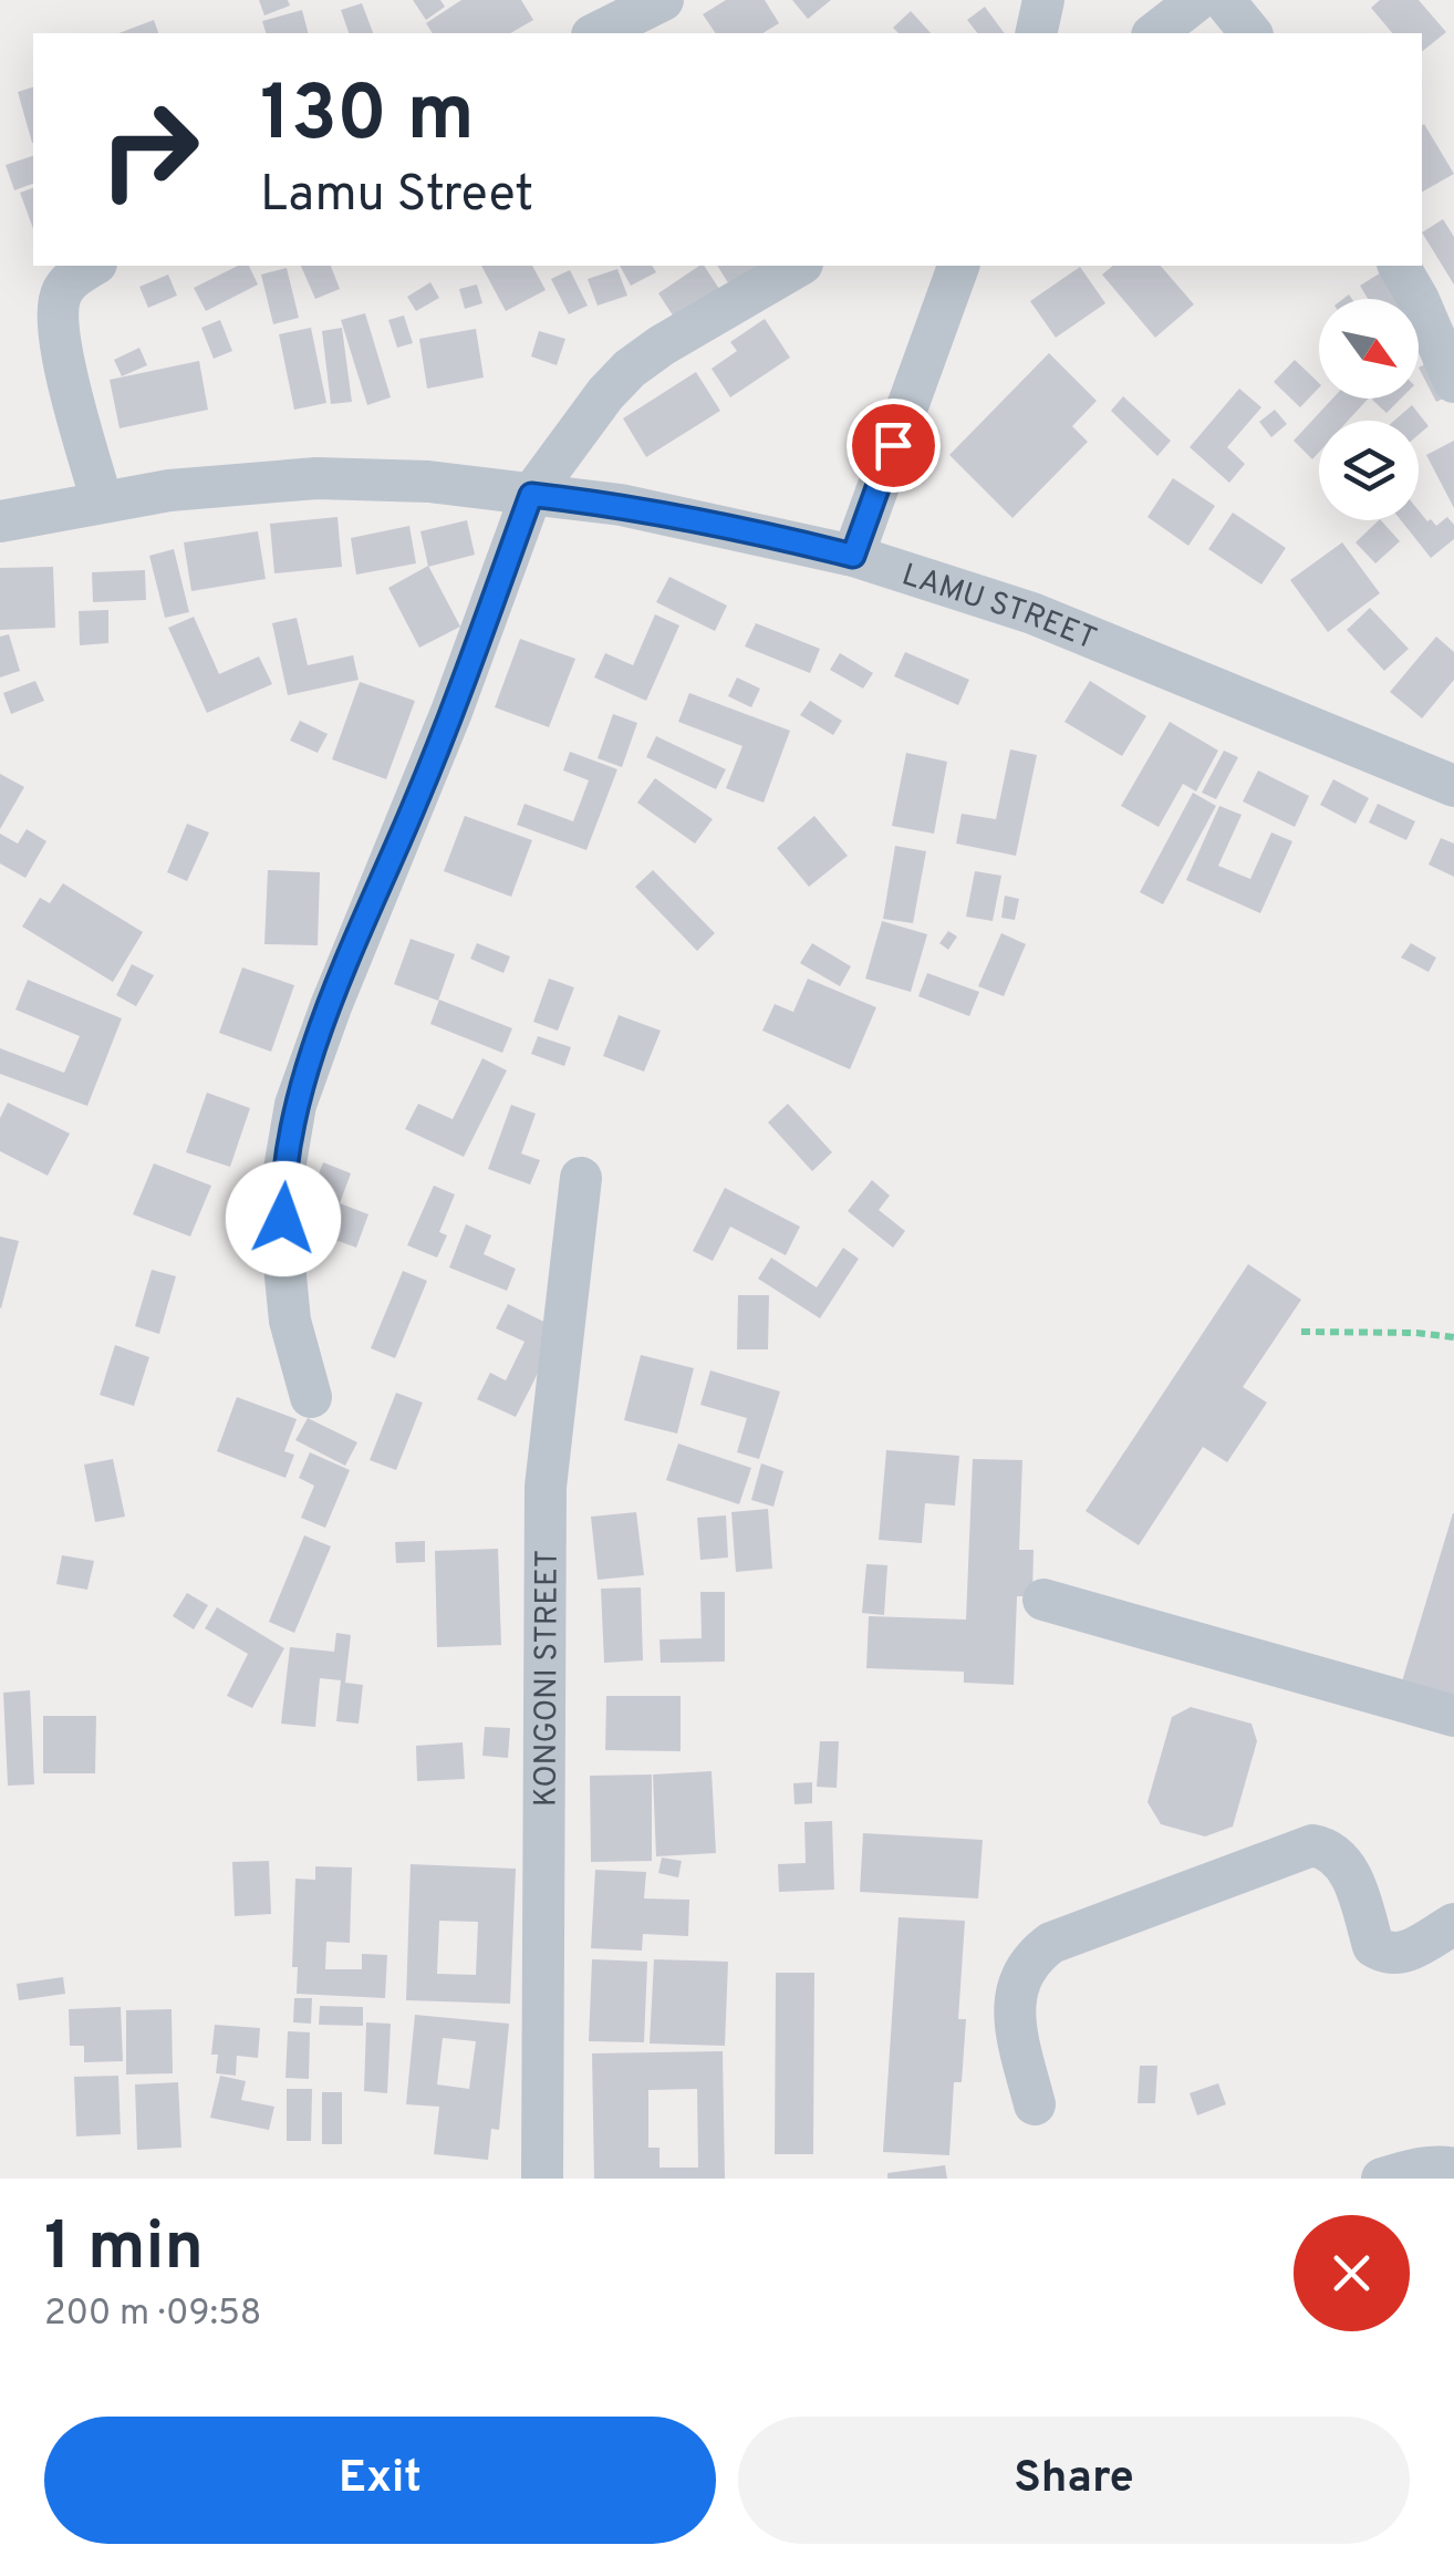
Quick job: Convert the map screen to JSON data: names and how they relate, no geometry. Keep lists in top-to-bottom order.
{
  "streets": {
    "street": ["LAMU STREET", "KONGONI STREET"]
  },
  "north": "bottom right",
  "page": {
    "turn": ["130 m", "Lamu Street"],
    "heading": ["1 min", "200 m · 09:58"],
    "buttons": ["Exit", "Share"]
  }
}
